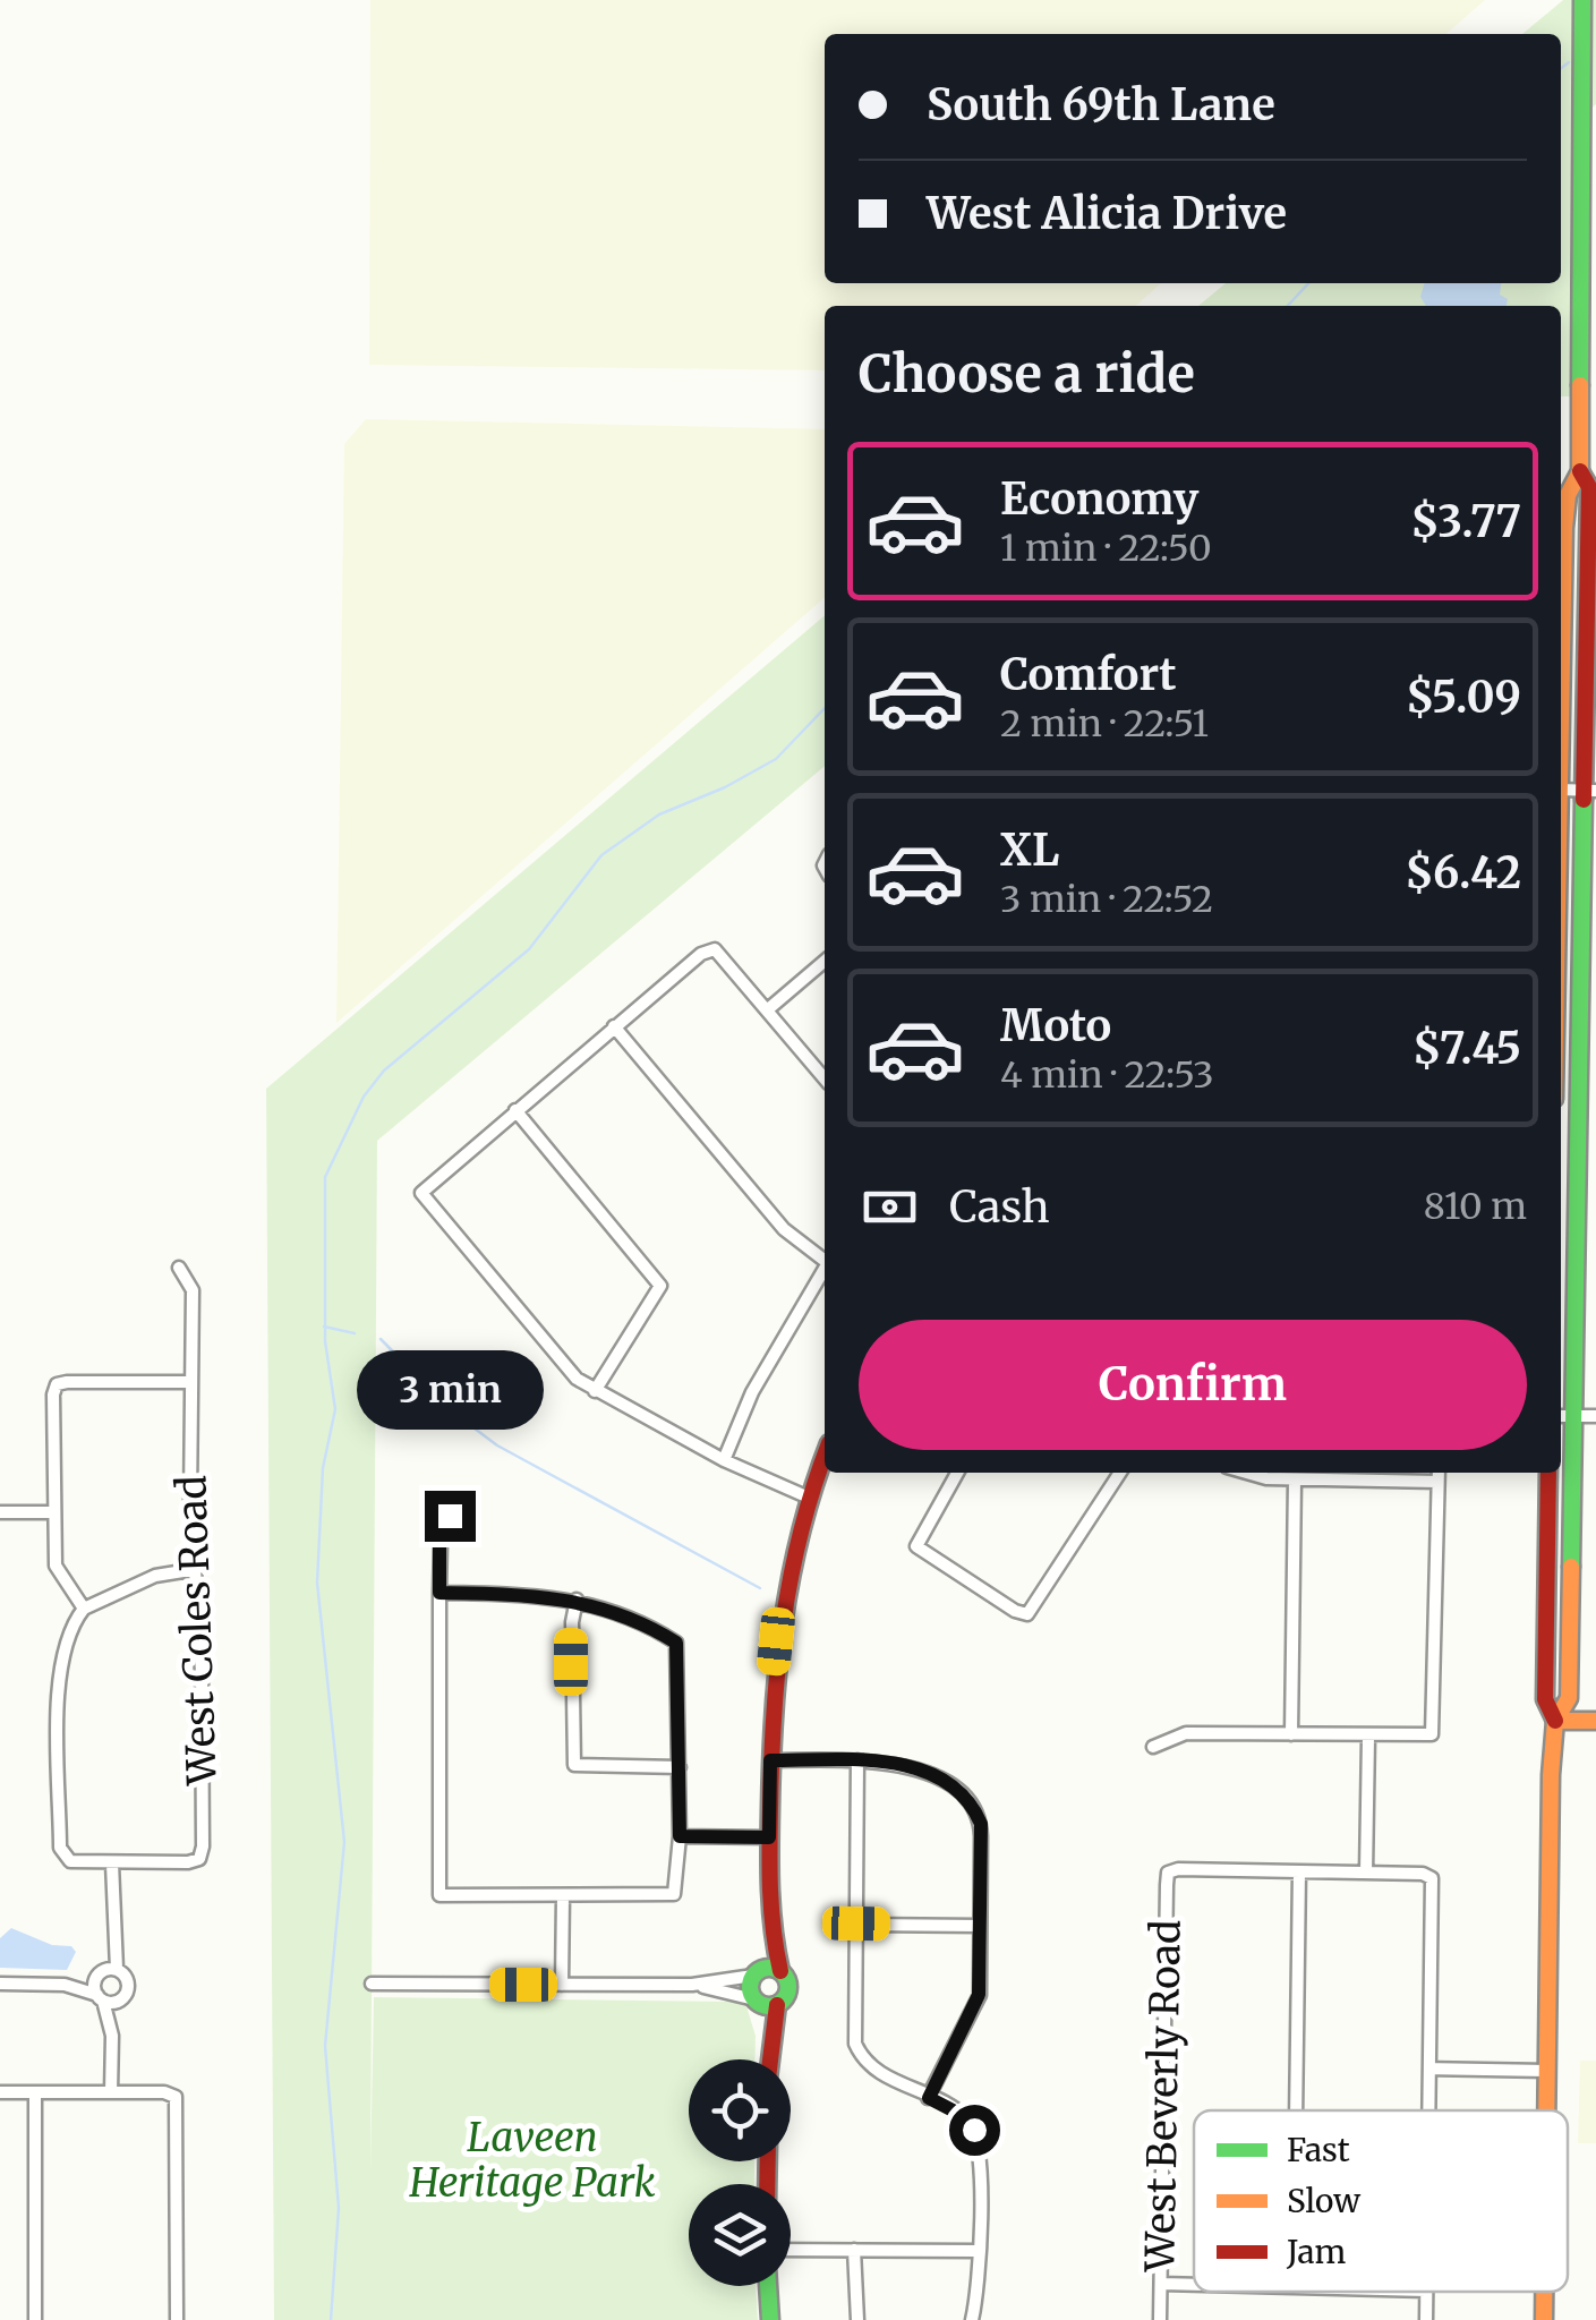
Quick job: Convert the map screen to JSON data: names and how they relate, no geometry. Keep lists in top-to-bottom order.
{
  "streets": {
    "street": ["West Coles Road", "West Beverly Road"]
  },
  "parks": ["Laveen Heritage Park"],
  "legend": ["Fast", "Slow", "Jam"],
  "page": {
    "banner": ["South 69th Lane", "West Alicia Drive"],
    "heading": "Choose a ride",
    "list": [
      {
        "name": "Economy",
        "note": "1 min · 22:50",
        "value": "$3.77"
      },
      {
        "name": "Comfort",
        "note": "2 min · 22:51",
        "value": "$5.09"
      },
      {
        "name": "XL",
        "note": "3 min · 22:52",
        "value": "$6.42"
      },
      {
        "name": "Moto",
        "note": "4 min · 22:53",
        "value": "$7.45"
      }
    ],
    "pay": ["Cash", "810 m"],
    "buttons": "Confirm",
    "bubble": "3 min"
  }
}
